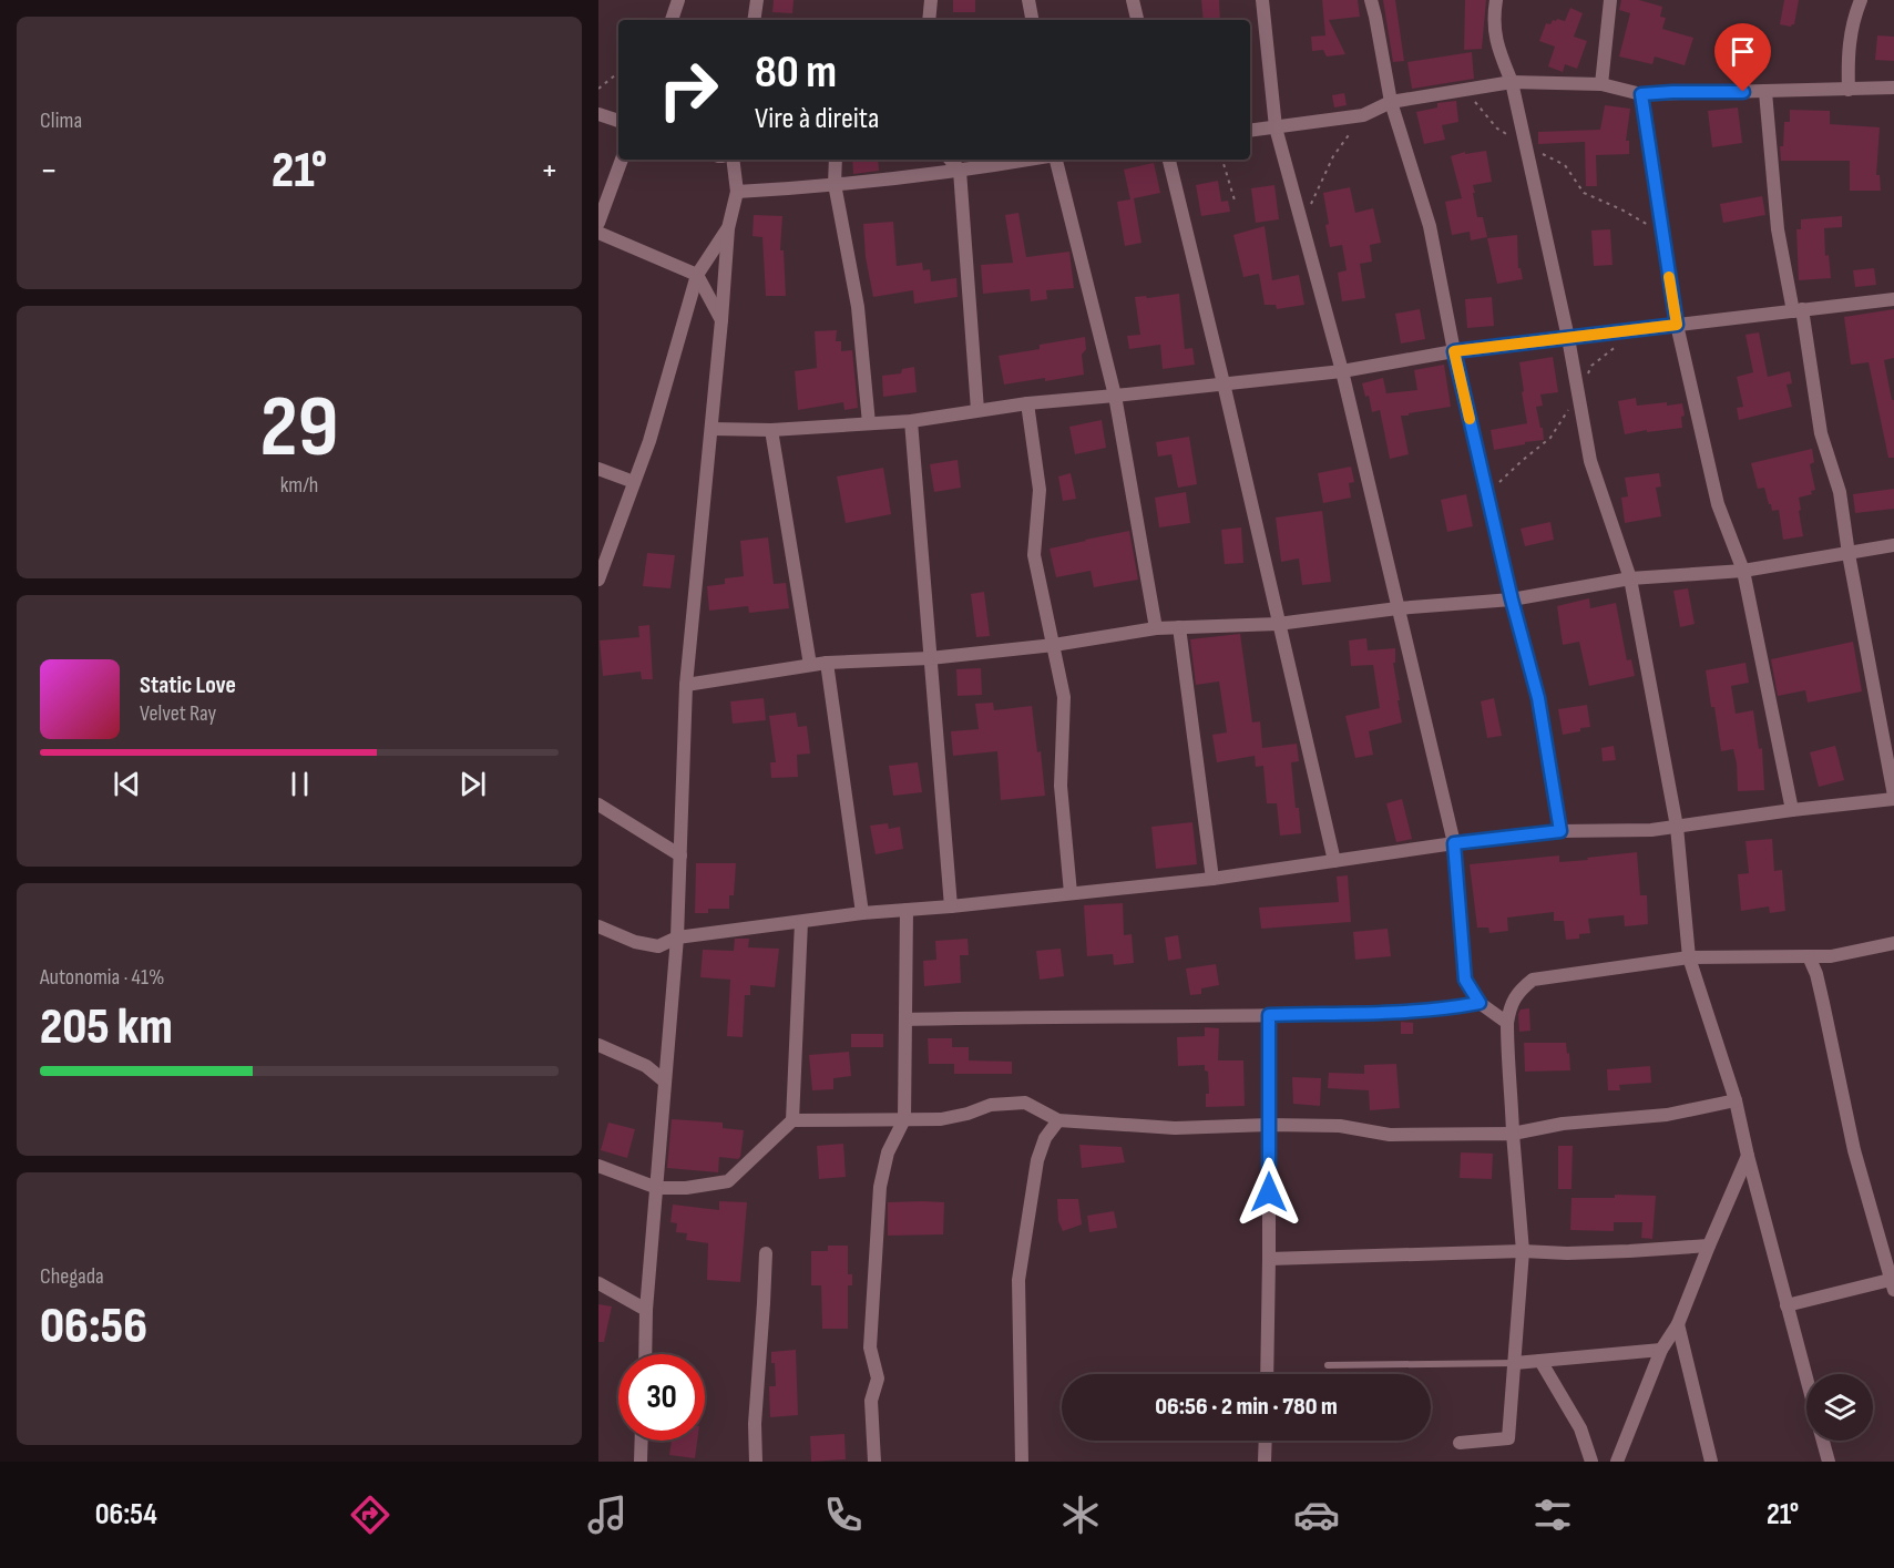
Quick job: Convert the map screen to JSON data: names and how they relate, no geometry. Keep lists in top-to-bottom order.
{
  "page": {
    "tile": [
      "Clima",
      ["29", "km/h"],
      ["Autonomia · 41%", "205 km"],
      ["Chegada", "06:56"]
    ],
    "turn": ["80 m", "Vire à direita"],
    "heat": ["−", "21°", "+"],
    "song": ["Static Love", "Velvet Ray"],
    "limit": "30",
    "trip": "06:56 · 2 min · 780 m",
    "tabs": ["06:54", "21°"]
  }
}
